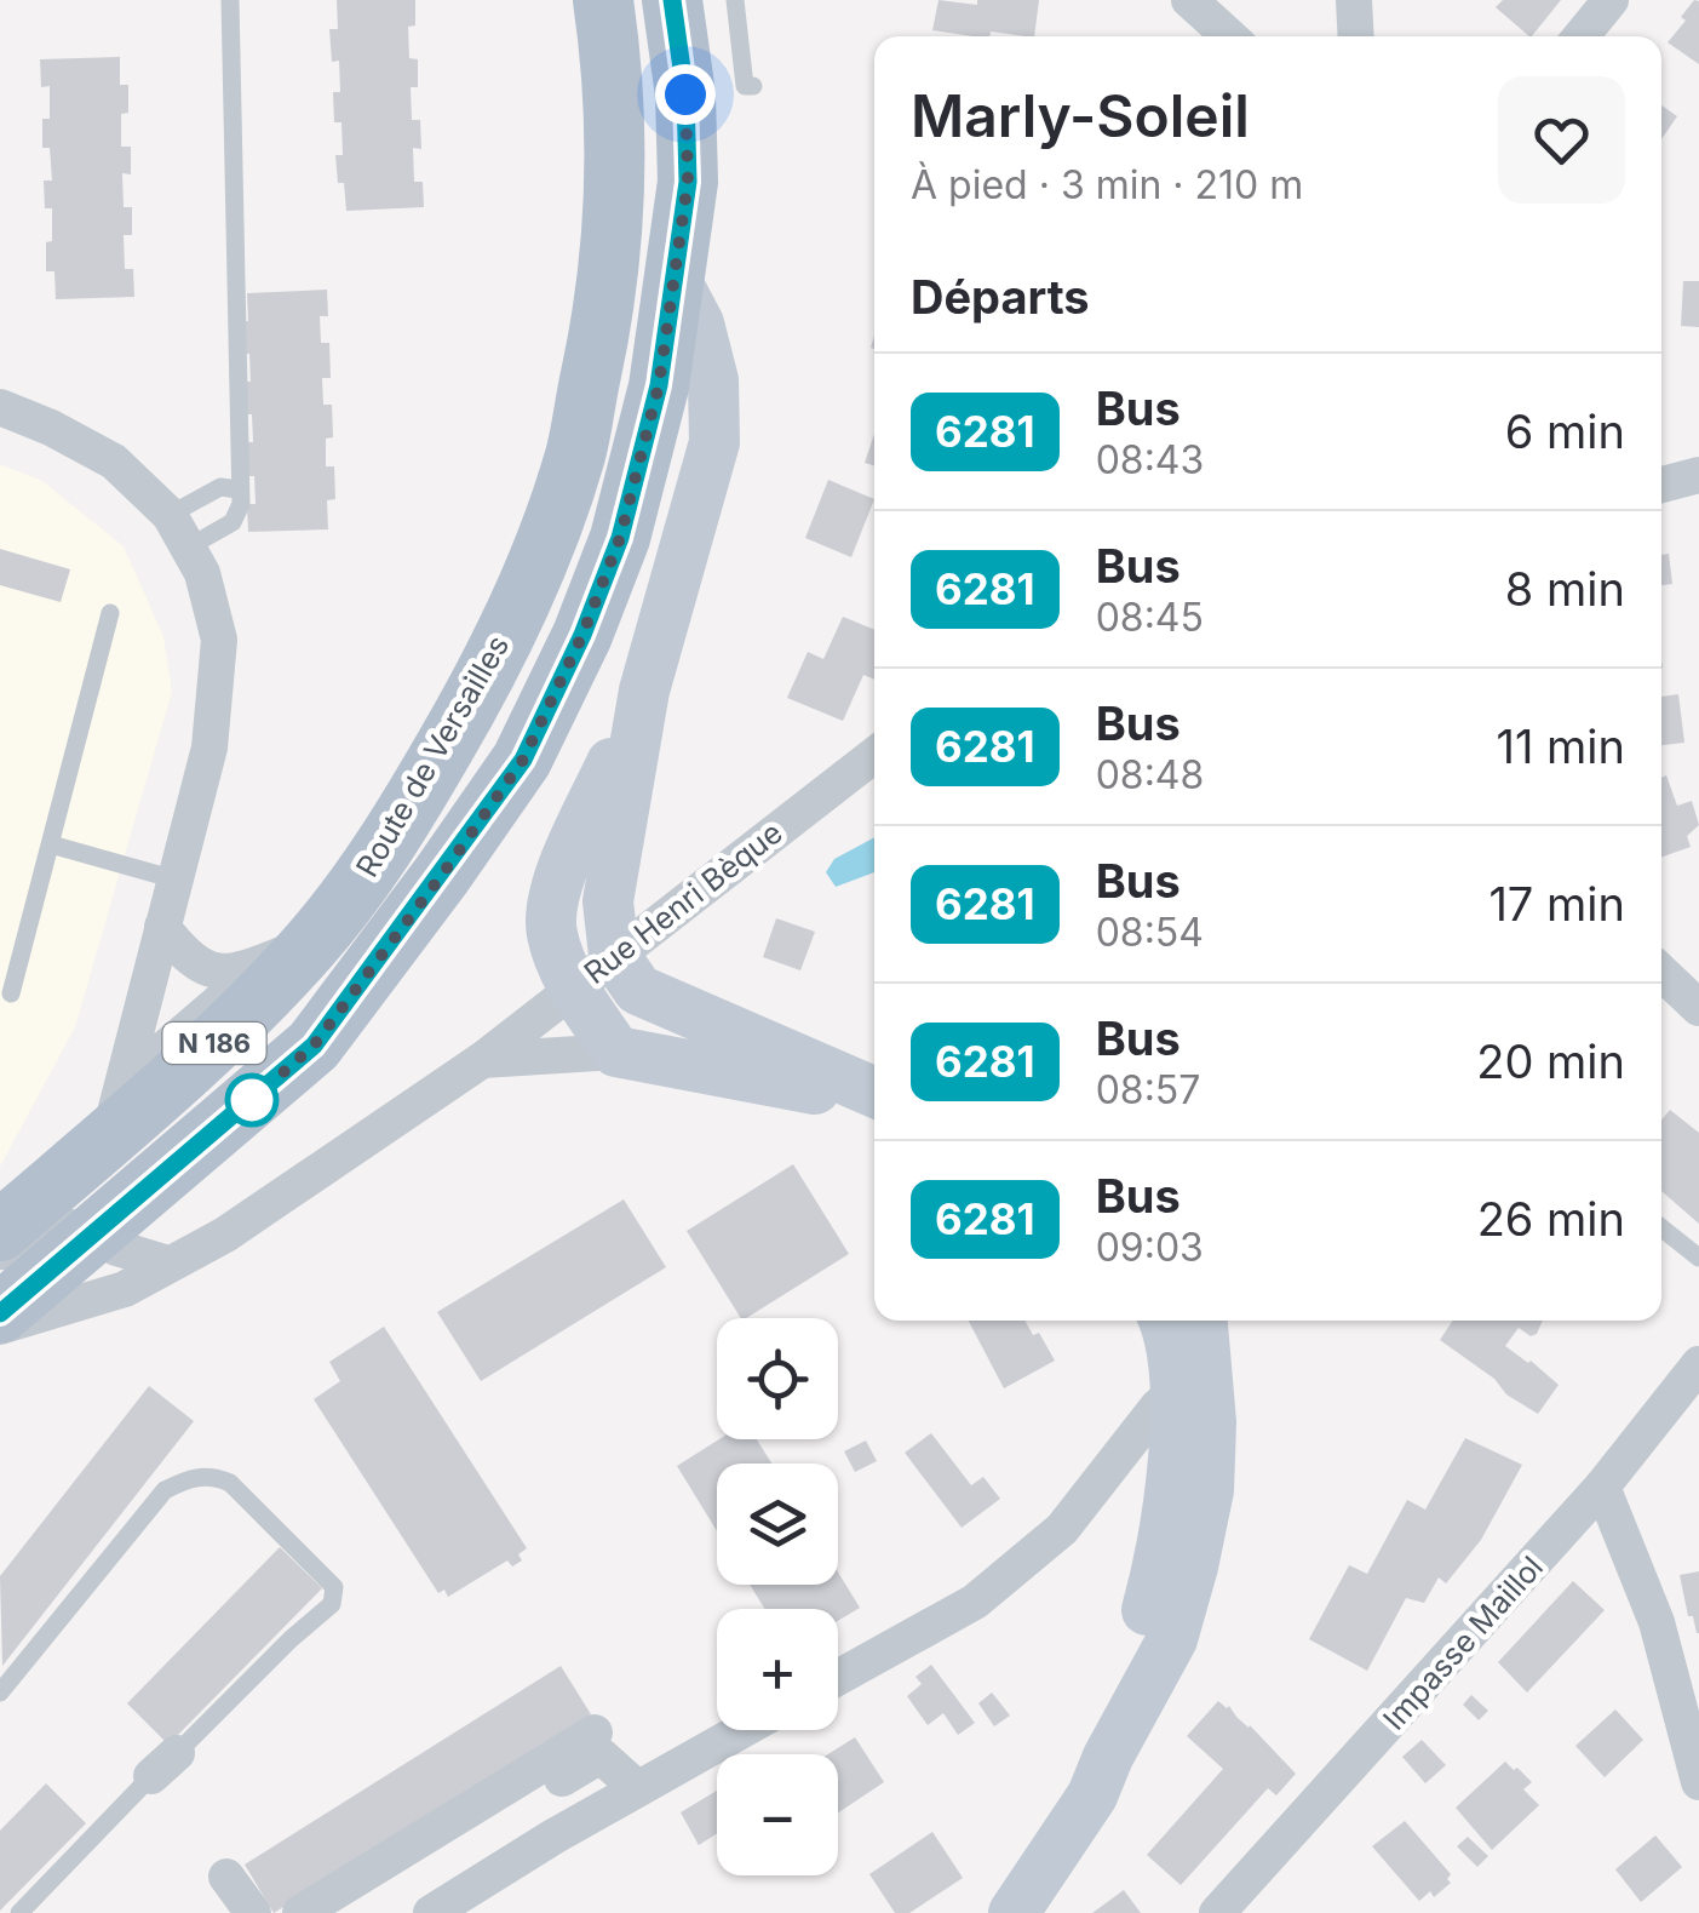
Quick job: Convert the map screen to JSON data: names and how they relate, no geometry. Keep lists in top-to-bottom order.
{
  "streets": {
    "main road": ["Route de Versailles", "N 186"],
    "street": ["Rue Henri Bèque", "Impasse Maillol"]
  },
  "lines": ["bus line 6281"],
  "page": {
    "heading": [
      ["Marly-Soleil", "À pied · 3 min · 210 m"],
      "Départs"
    ],
    "list": [
      {
        "mark": "6281",
        "name": "Bus",
        "note": "08:43",
        "value": "6 min"
      },
      {
        "mark": "6281",
        "name": "Bus",
        "note": "08:45",
        "value": "8 min"
      },
      {
        "mark": "6281",
        "name": "Bus",
        "note": "08:48",
        "value": "11 min"
      },
      {
        "mark": "6281",
        "name": "Bus",
        "note": "08:54",
        "value": "17 min"
      },
      {
        "mark": "6281",
        "name": "Bus",
        "note": "08:57",
        "value": "20 min"
      },
      {
        "mark": "6281",
        "name": "Bus",
        "note": "09:03",
        "value": "26 min"
      }
    ],
    "map_buttons": ["+", "−"]
  }
}
